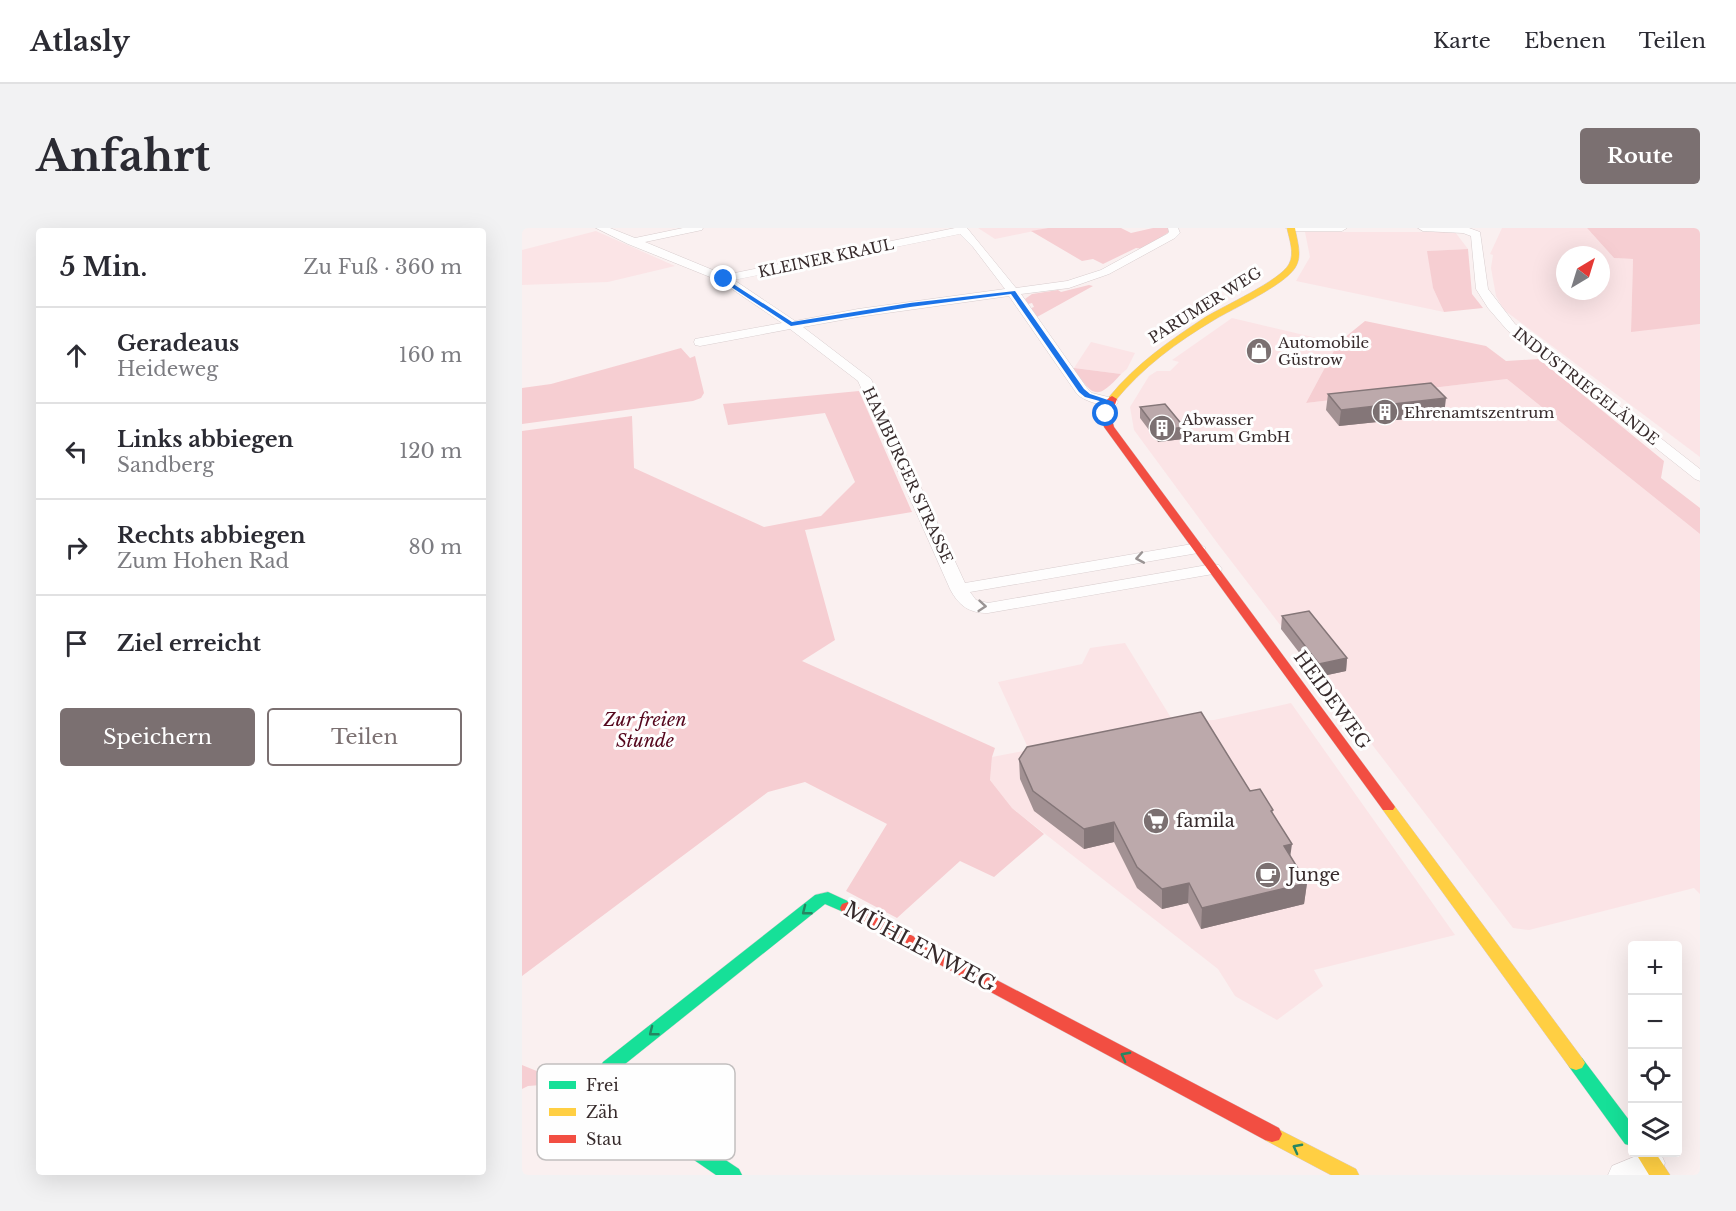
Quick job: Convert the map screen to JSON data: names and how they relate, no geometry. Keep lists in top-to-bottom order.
{
  "streets": {
    "street": [
      "KLEINER KRAUL",
      "PARUMER WEG",
      "INDUSTRIEGELÄNDE",
      "HAMBURGER STRASSE",
      "HEIDEWEG",
      "MÜHLENWEG"
    ]
  },
  "crossings": [
    ["KLEINER KRAUL", "HAMBURGER STRASSE"],
    ["PARUMER WEG", "HEIDEWEG"]
  ],
  "one_way": ["MÜHLENWEG"],
  "parks": ["Zur freien Stunde"],
  "places": {
    "shop": ["Automobile Güstrow"],
    "building": ["Ehrenamtszentrum", "Abwasser Parum GmbH"],
    "supermarket": ["famila"],
    "cafe": ["Junge"]
  },
  "legend": ["Frei", "Zäh", "Stau"],
  "north": "top right",
  "page": {
    "header": "Atlasly",
    "nav": ["Karte", "Ebenen", "Teilen"],
    "buttons": [
      "Route",
      ["Speichern", "Teilen"]
    ],
    "title": "Anfahrt",
    "heading": ["5 Min.", "Zu Fuß · 360 m"],
    "list": [
      ["Geradeaus", "Heideweg", "160 m"],
      ["Links abbiegen", "Sandberg", "120 m"],
      ["Rechts abbiegen", "Zum Hohen Rad", "80 m"],
      "Ziel erreicht"
    ],
    "map_buttons": ["+", "−"]
  }
}
